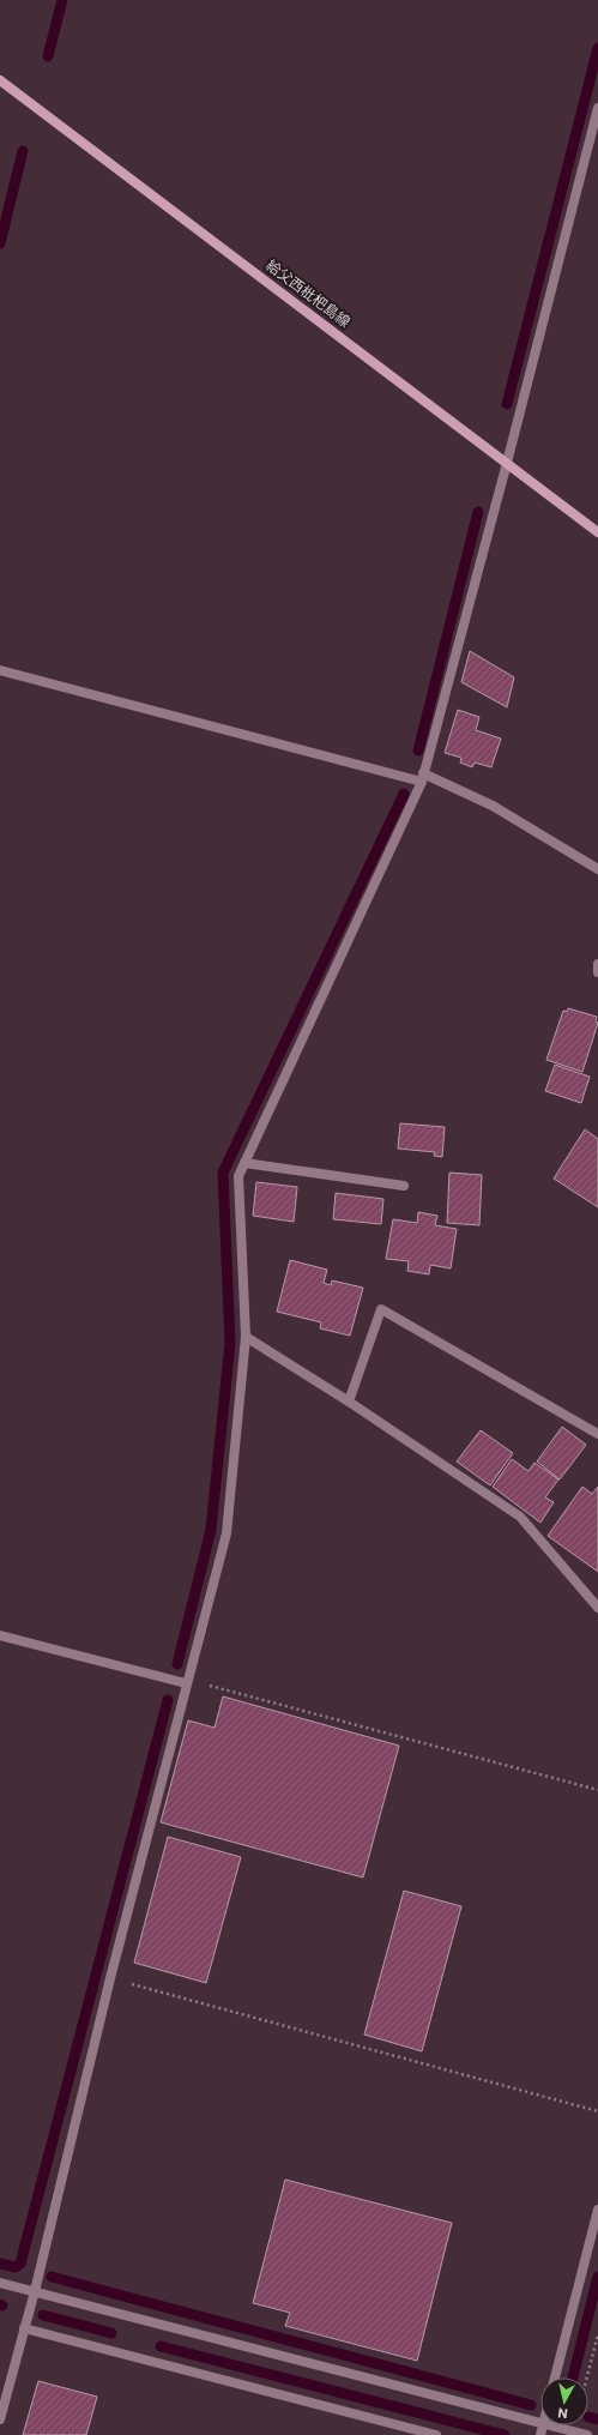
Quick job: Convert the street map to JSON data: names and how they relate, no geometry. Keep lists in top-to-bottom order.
{
  "streets": {
    "main road": ["給父西枇杷島線"]
  },
  "north": "bottom"
}
